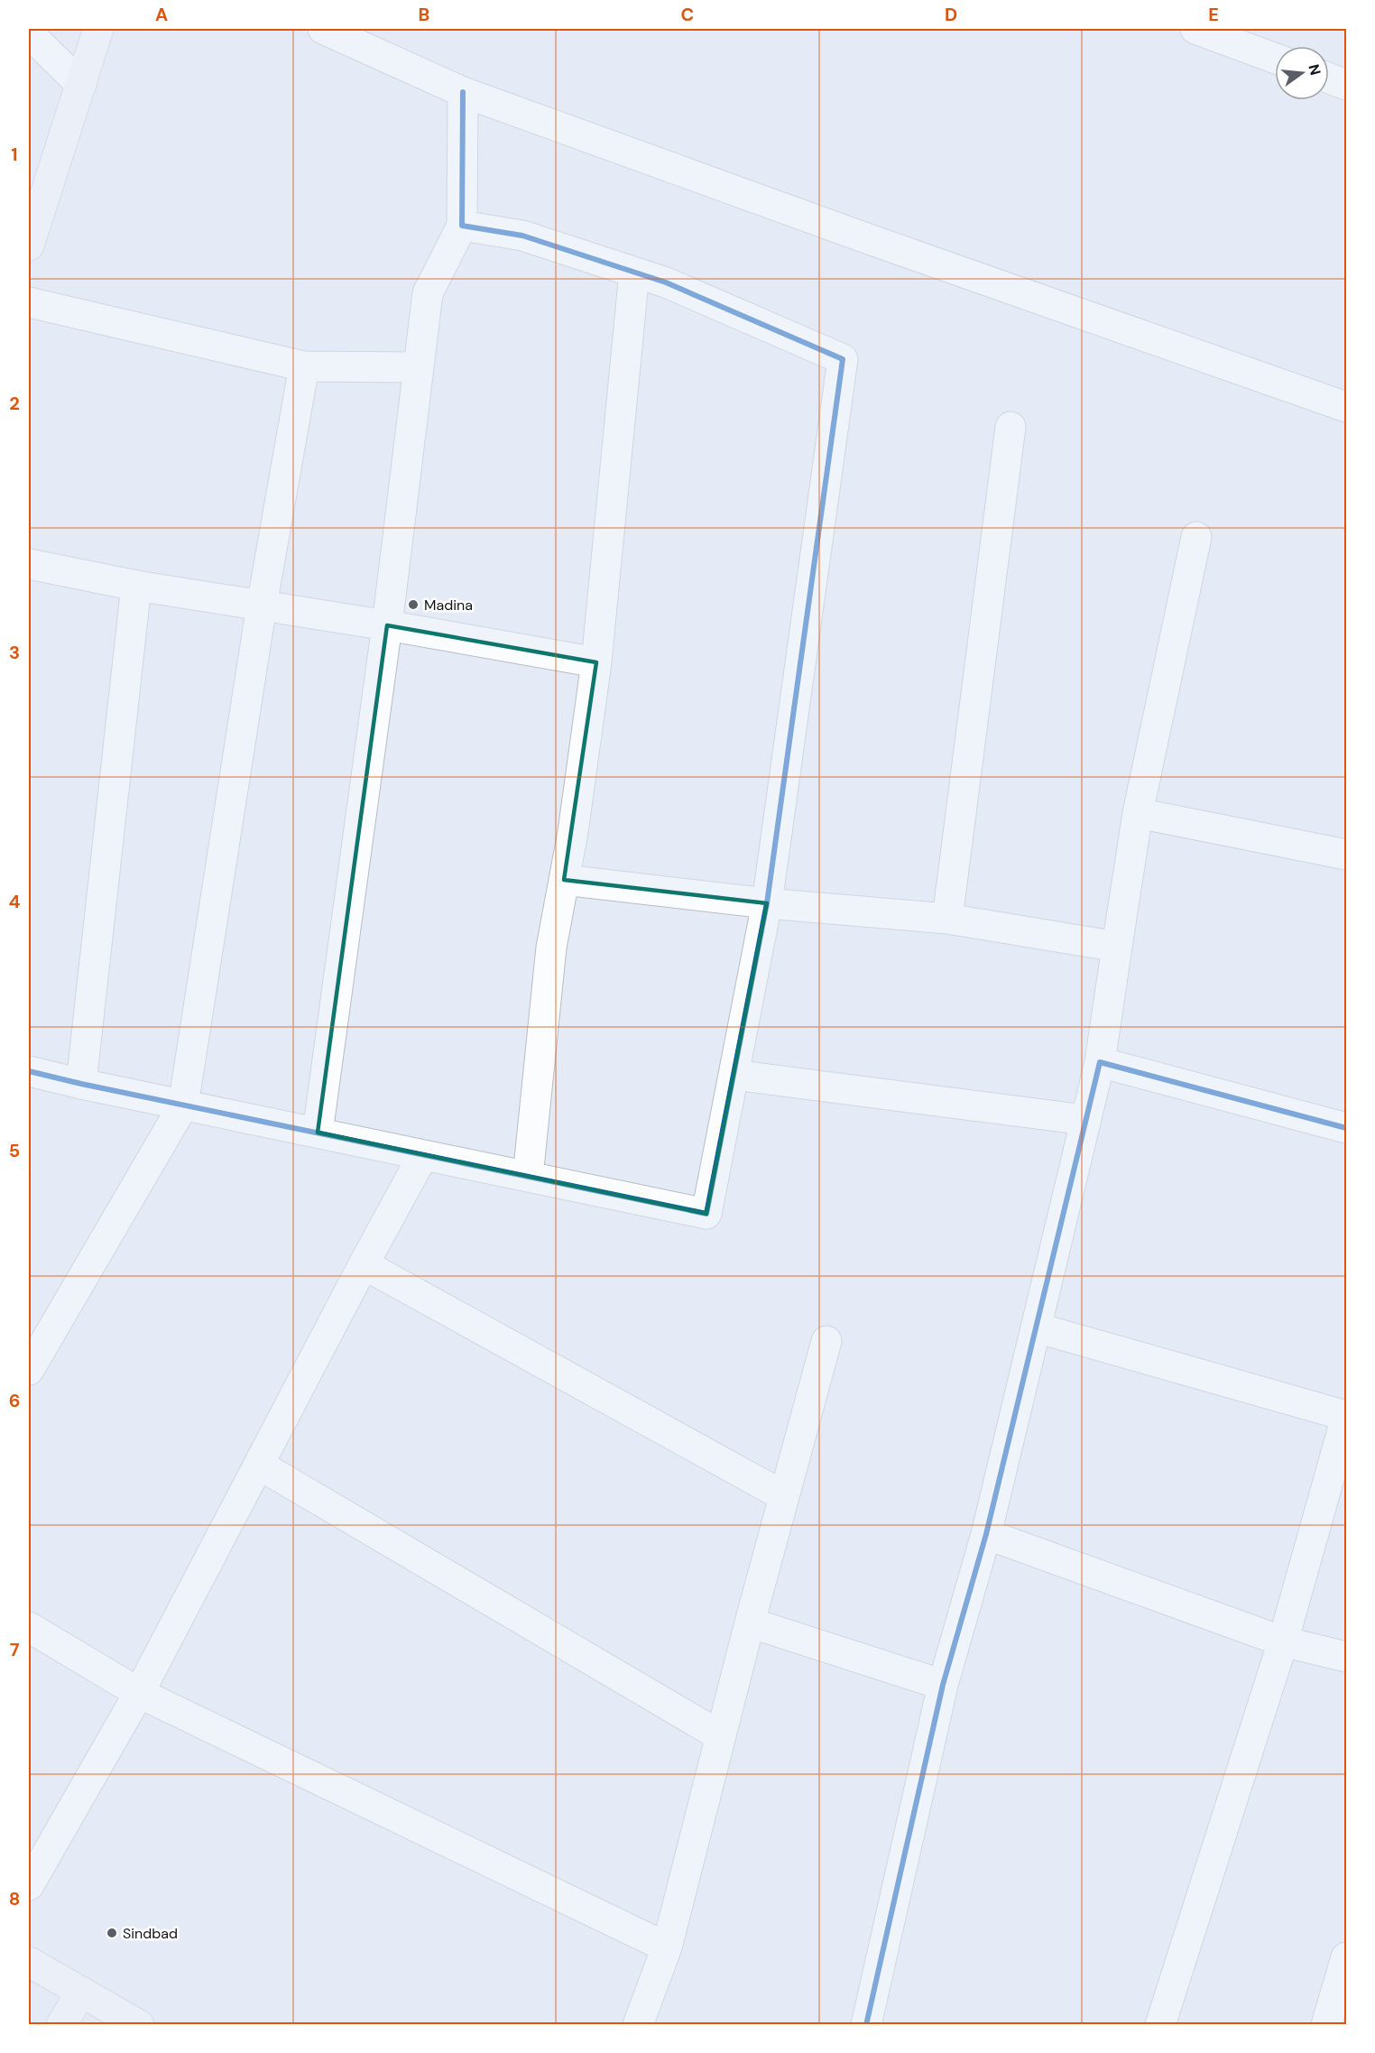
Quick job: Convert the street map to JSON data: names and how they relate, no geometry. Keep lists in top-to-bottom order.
{
  "places": ["Madina", "Sindbad"],
  "north": "right",
  "grid": {
    "columns": [
      "A",
      "B",
      "C",
      "D",
      "E"
    ],
    "rows": [
      "1",
      "2",
      "3",
      "4",
      "5",
      "6",
      "7",
      "8"
    ]
  }
}
